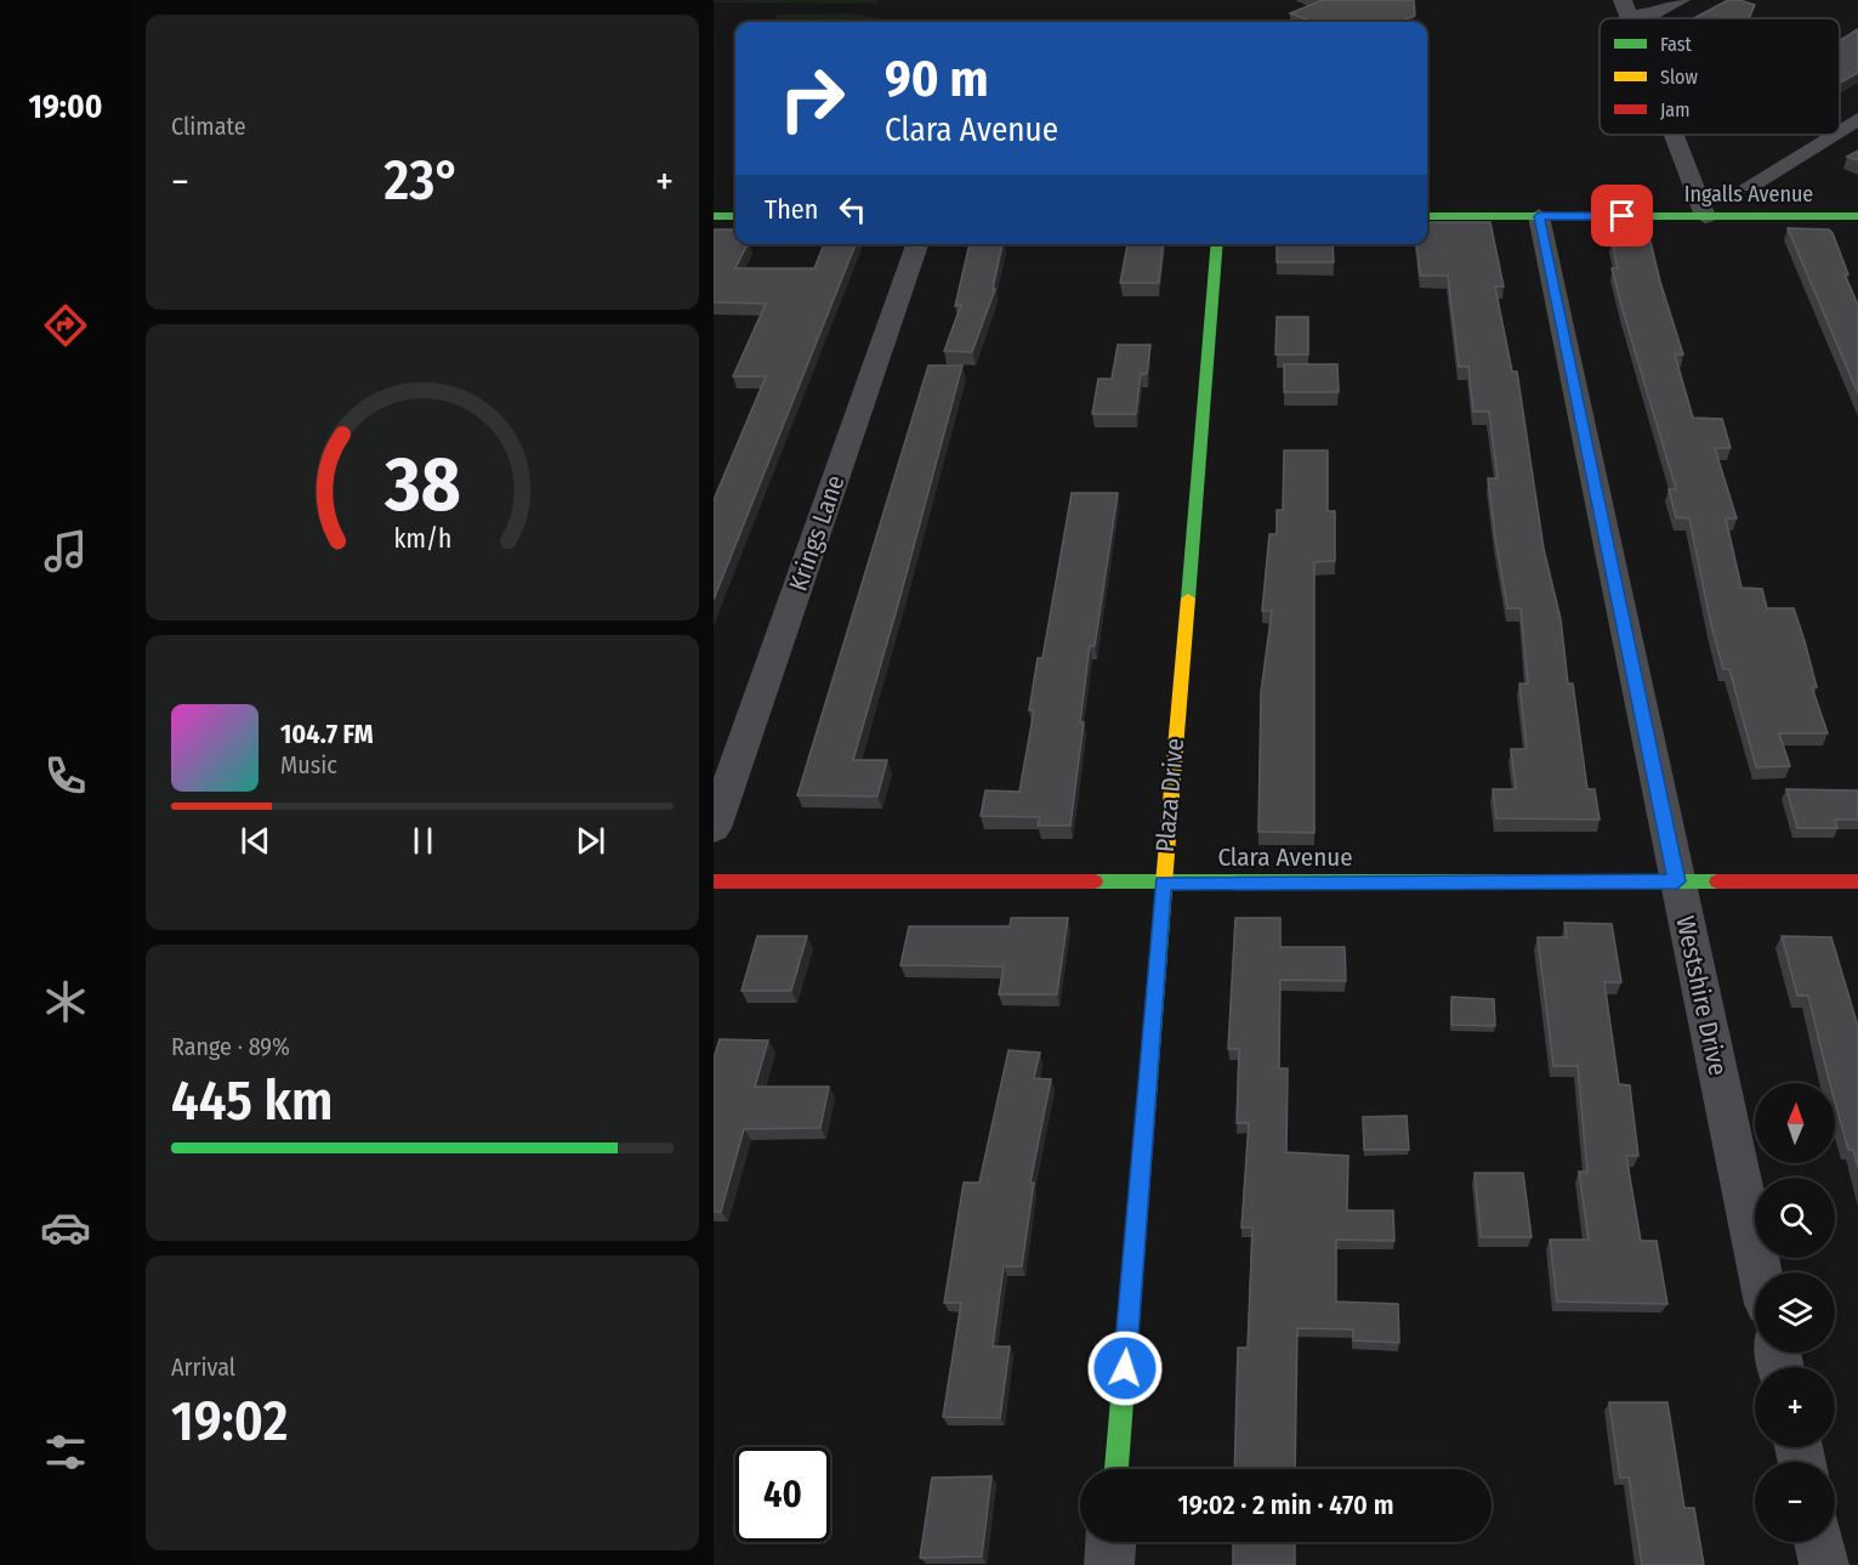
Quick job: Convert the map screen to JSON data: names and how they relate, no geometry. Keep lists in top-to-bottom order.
{
  "streets": {
    "street": [
      "Ingalls Avenue",
      "Krings Lane",
      "Plaza Drive",
      "Clara Avenue",
      "Westshire Drive"
    ]
  },
  "crossings": [
    ["Ingalls Avenue", "Westshire Drive"],
    ["Plaza Drive", "Clara Avenue"],
    ["Clara Avenue", "Westshire Drive"]
  ],
  "legend": ["Fast", "Slow", "Jam"],
  "north": "top",
  "page": {
    "tabs": "19:00",
    "tile": [
      "Climate",
      ["Range · 89%", "445 km"],
      ["Arrival", "19:02"]
    ],
    "turn": ["90 m", "Clara Avenue"],
    "heat": ["−", "23°", "+"],
    "then": "Then",
    "song": ["104.7 FM", "Music"],
    "map_buttons": ["+", "−"],
    "limit": "40",
    "trip": "19:02 · 2 min · 470 m",
    "gauge": ["38", "km/h"]
  }
}
